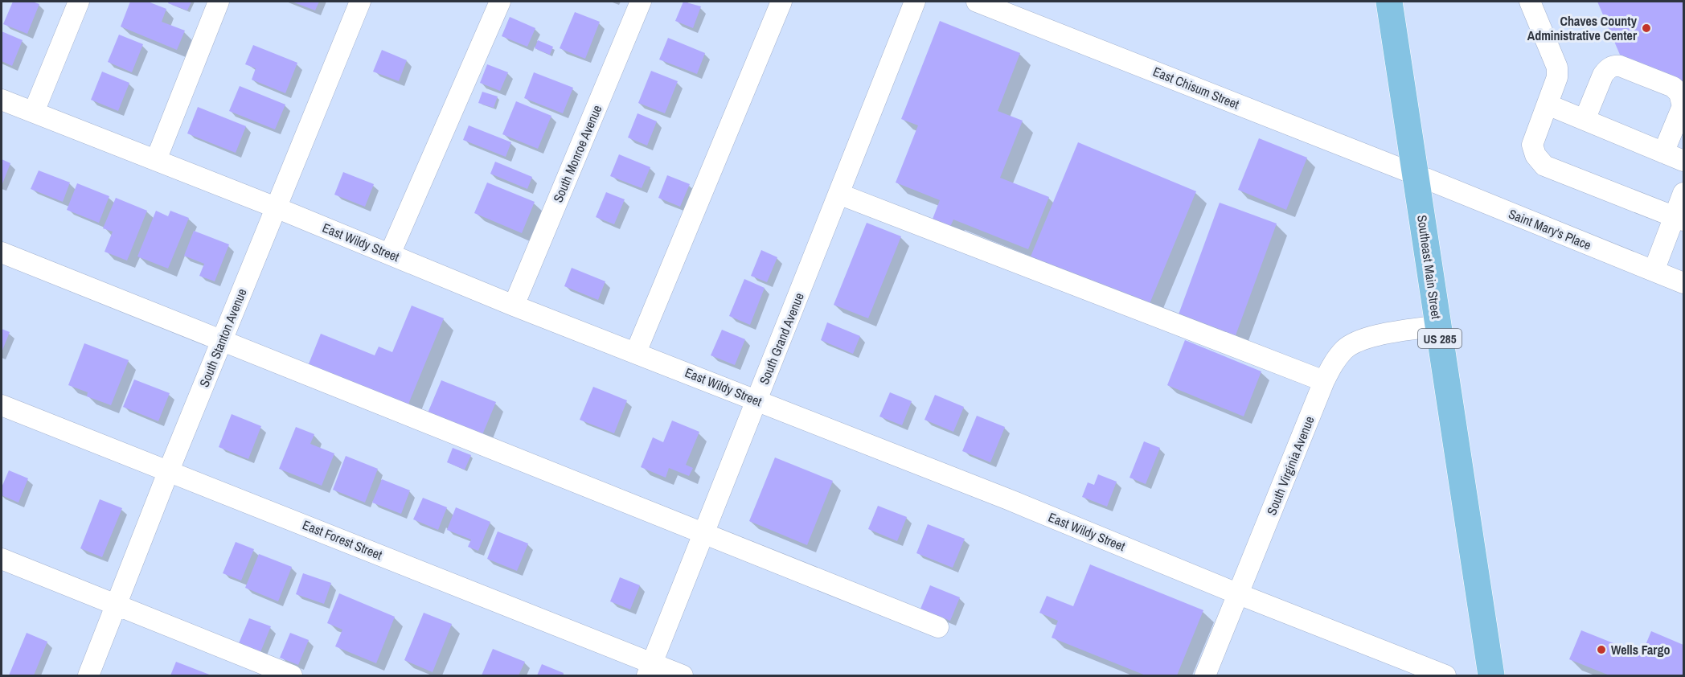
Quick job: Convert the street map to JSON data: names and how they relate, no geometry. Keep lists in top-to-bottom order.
{
  "streets": {
    "main road": ["Southeast Main Street", "US 285"],
    "street": [
      "East Chisum Street",
      "South Monroe Avenue",
      "Saint Mary's Place",
      "East Wildy Street",
      "South Stanton Avenue",
      "South Grand Avenue",
      "South Virginia Avenue",
      "East Forest Street"
    ]
  },
  "crossings": [
    ["East Chisum Street", "Saint Mary's Place"],
    ["East Chisum Street", "Southeast Main Street"],
    ["South Monroe Avenue", "East Wildy Street"],
    ["Saint Mary's Place", "Southeast Main Street"],
    ["East Wildy Street", "South Stanton Avenue"],
    ["East Wildy Street", "South Grand Avenue"],
    ["East Wildy Street", "South Virginia Avenue"],
    ["Southeast Main Street", "South Virginia Avenue"],
    ["South Stanton Avenue", "East Forest Street"],
    ["South Grand Avenue", "East Forest Street"]
  ],
  "places": ["Chaves County Administrative Center", "Wells Fargo"]
}
